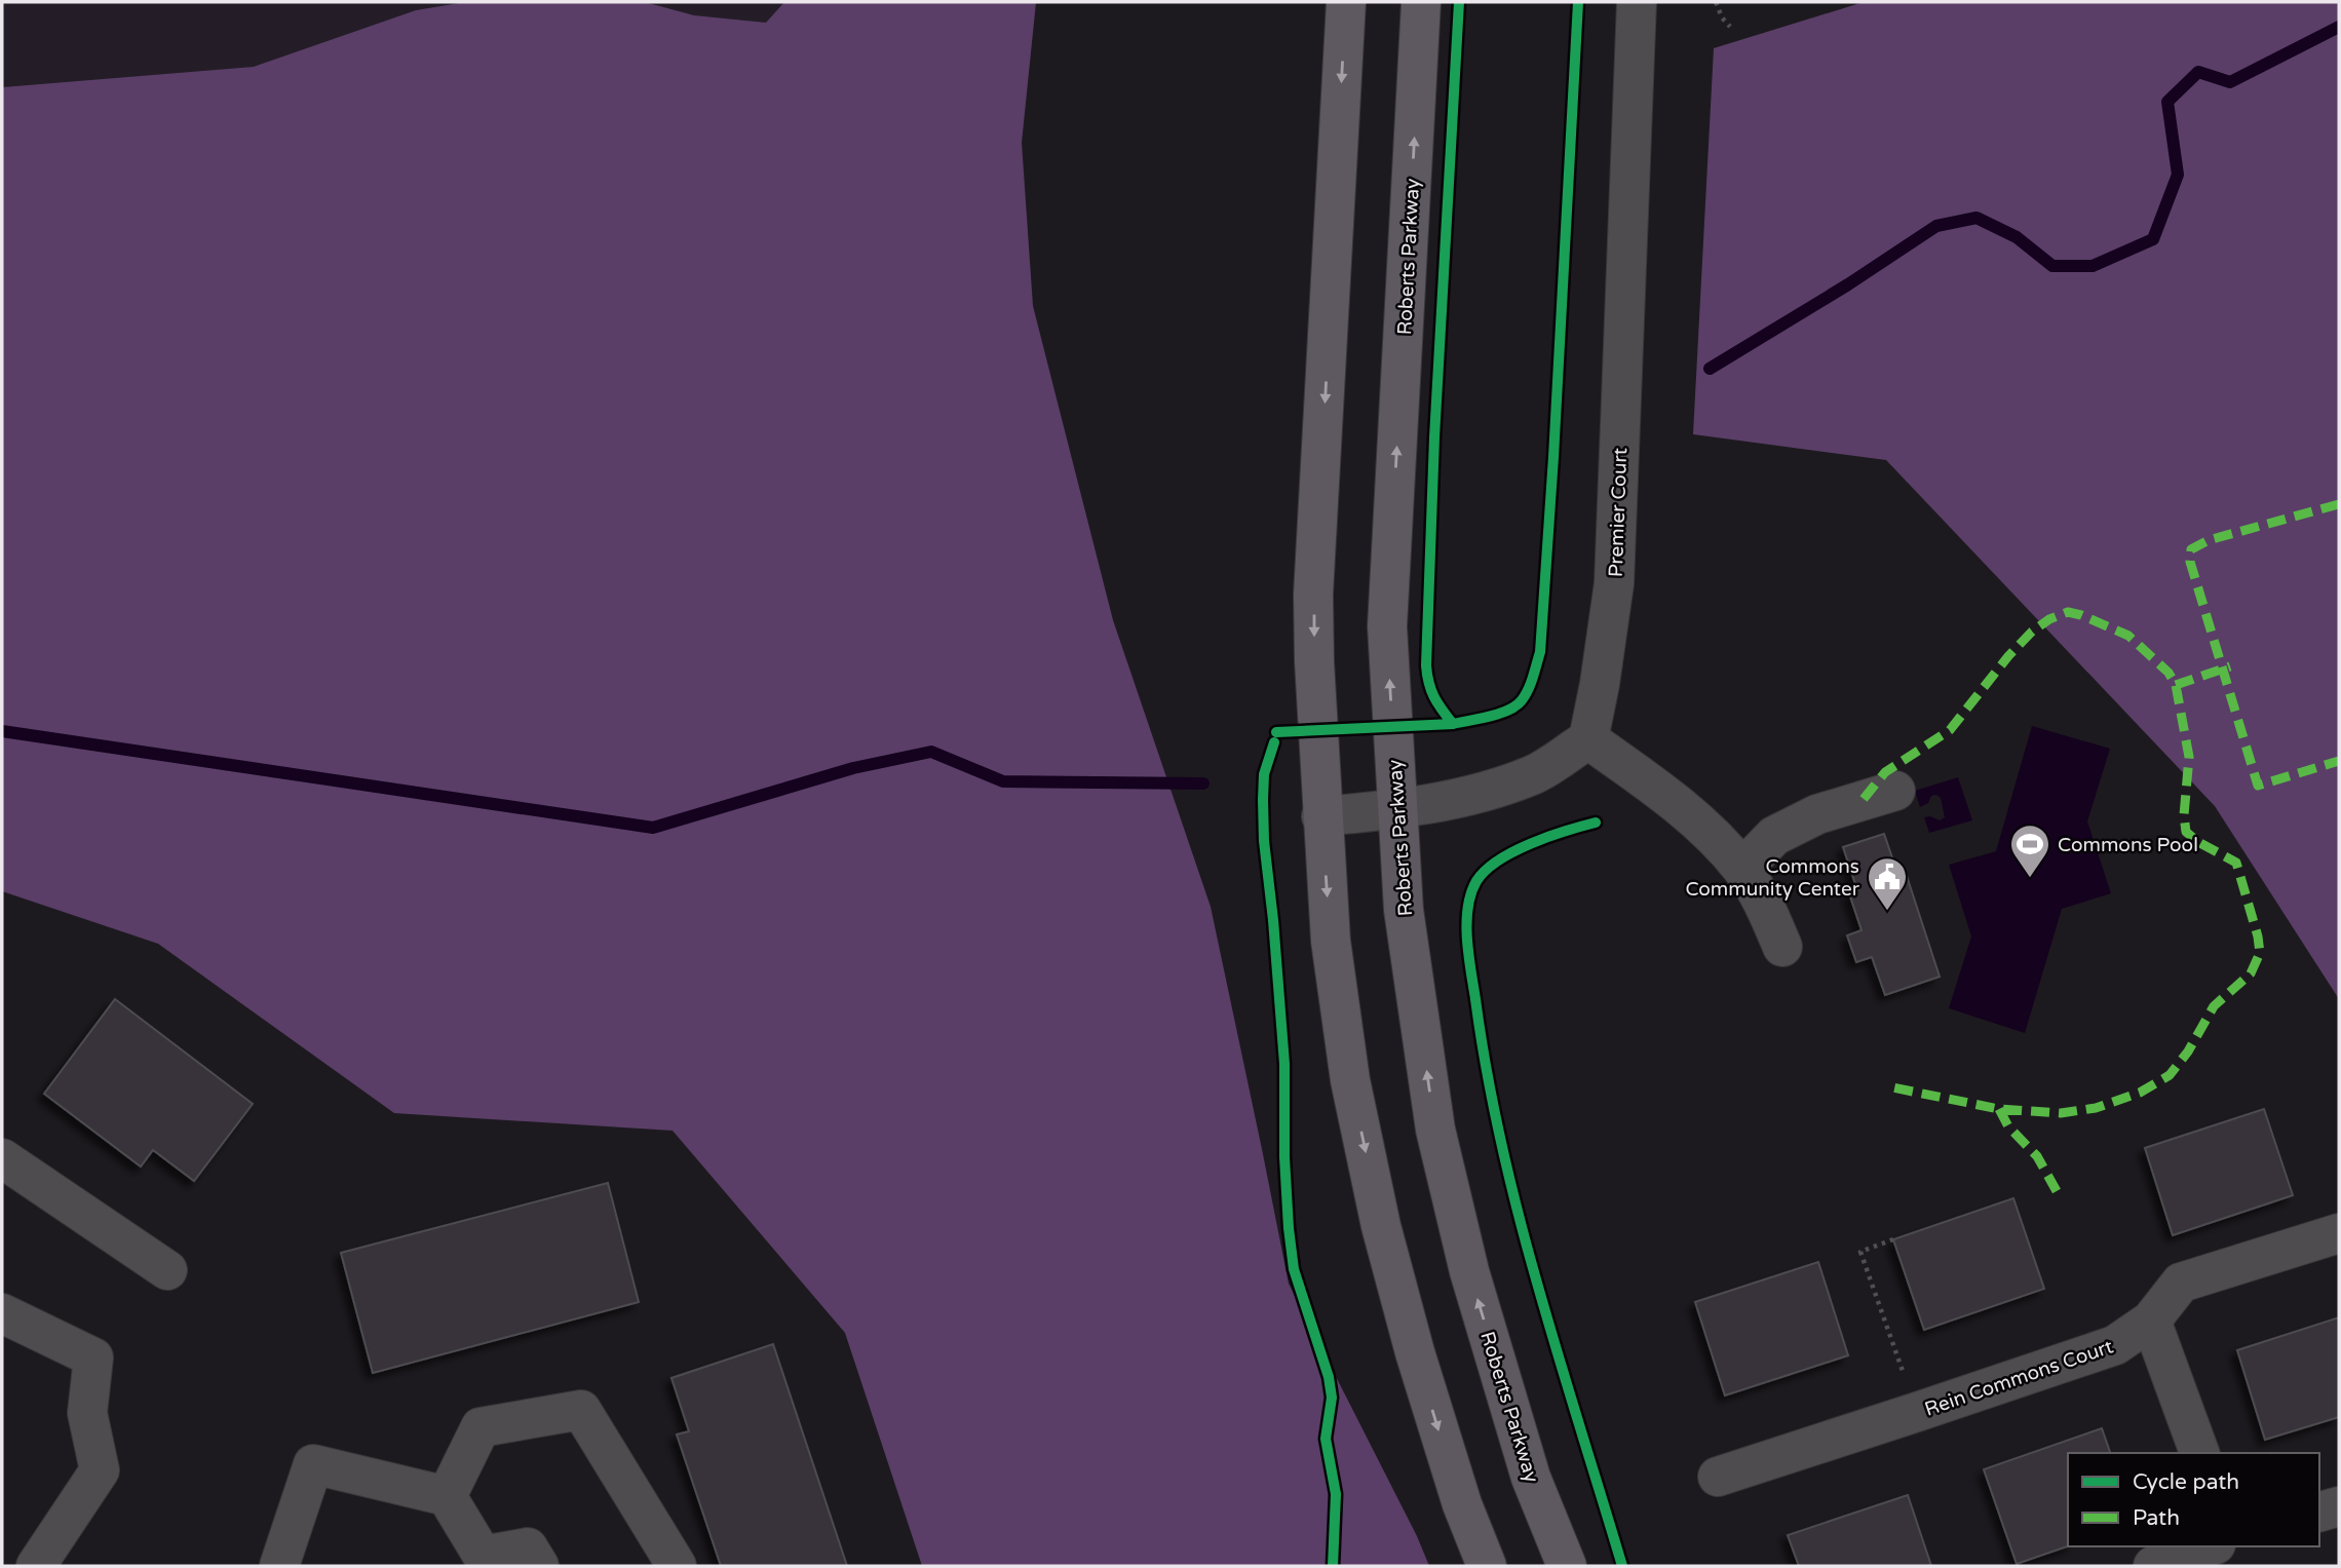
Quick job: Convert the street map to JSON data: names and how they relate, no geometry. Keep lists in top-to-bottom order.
{
  "streets": {
    "main road": ["Roberts Parkway"],
    "street": ["Premier Court", "Rein Commons Court"]
  },
  "places": {
    "sports": ["Commons Pool"],
    "public building": ["Commons Community Center"]
  },
  "legend": ["Cycle path", "Path"]
}
